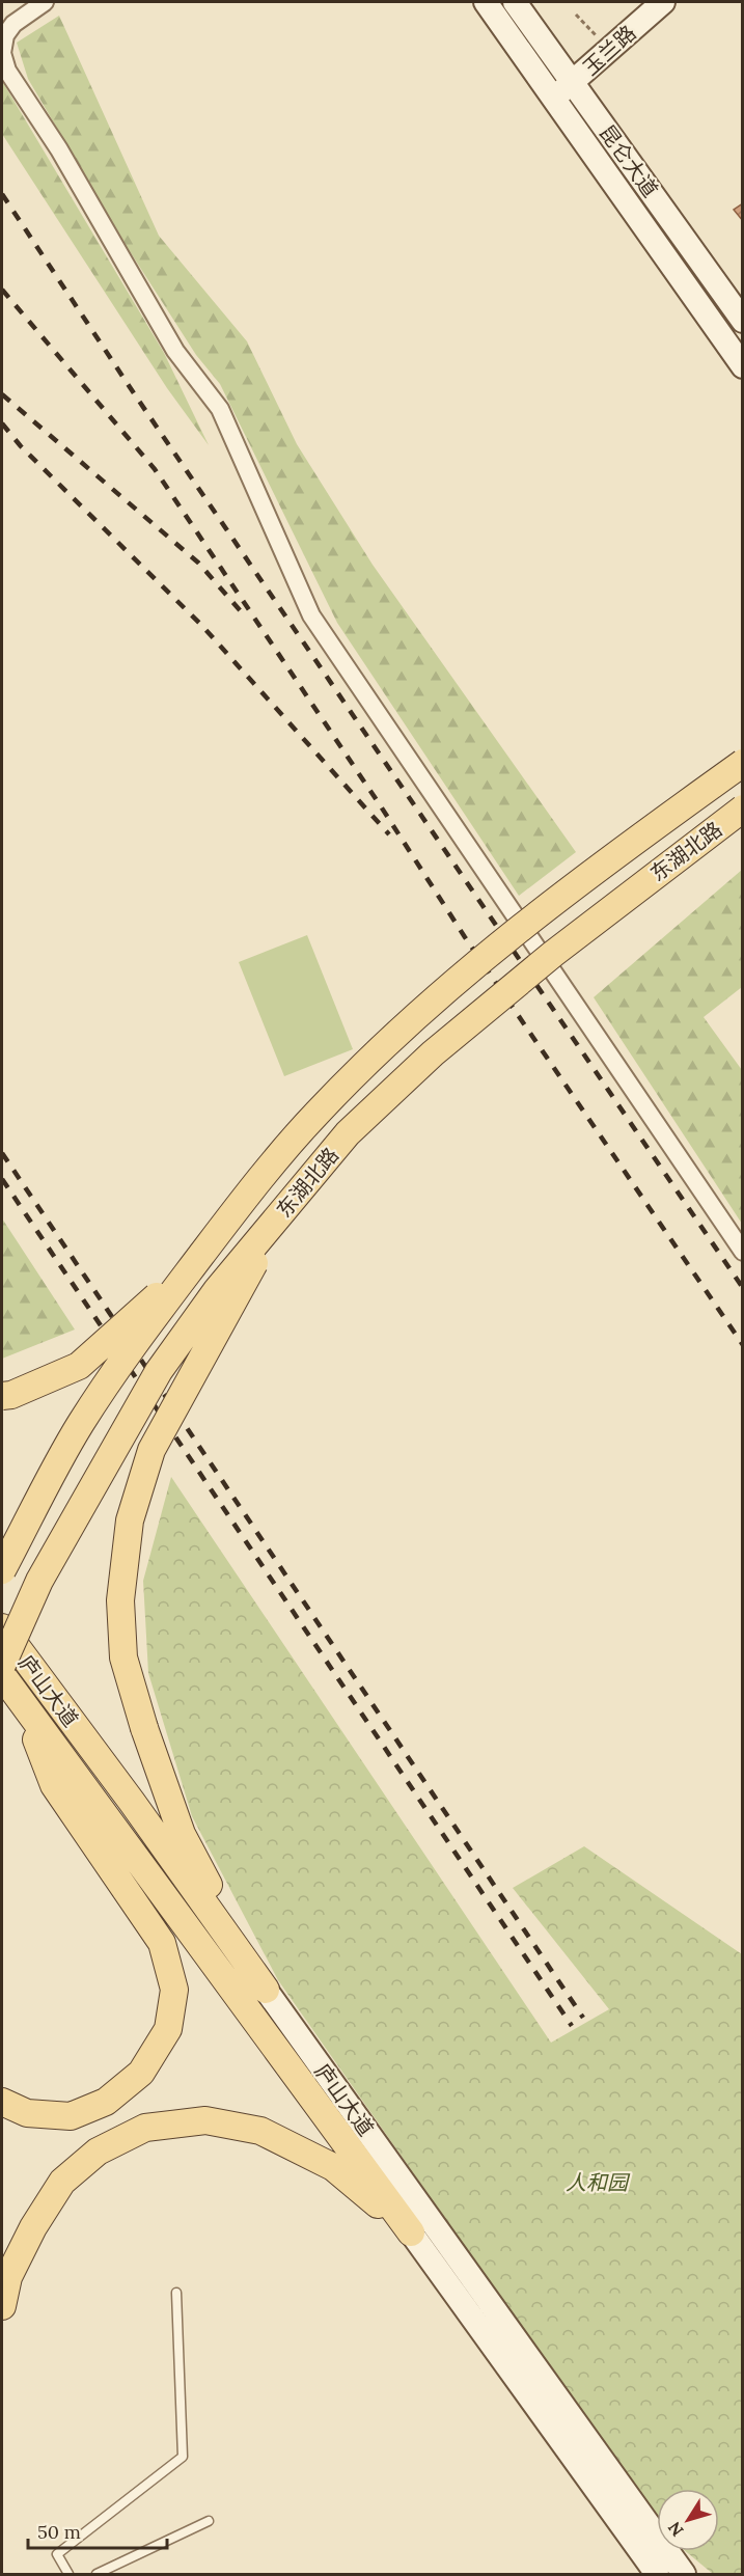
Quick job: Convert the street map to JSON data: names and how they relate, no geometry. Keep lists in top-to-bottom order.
{
  "streets": {
    "main road": [
      "玉兰路",
      "昆仑大道",
      "东湖北路",
      "庐山大道"
    ]
  },
  "crossings": [
    ["玉兰路", "昆仑大道"]
  ],
  "parks": ["人和园"],
  "scale_bar": "50 m",
  "north": "bottom left"
}
